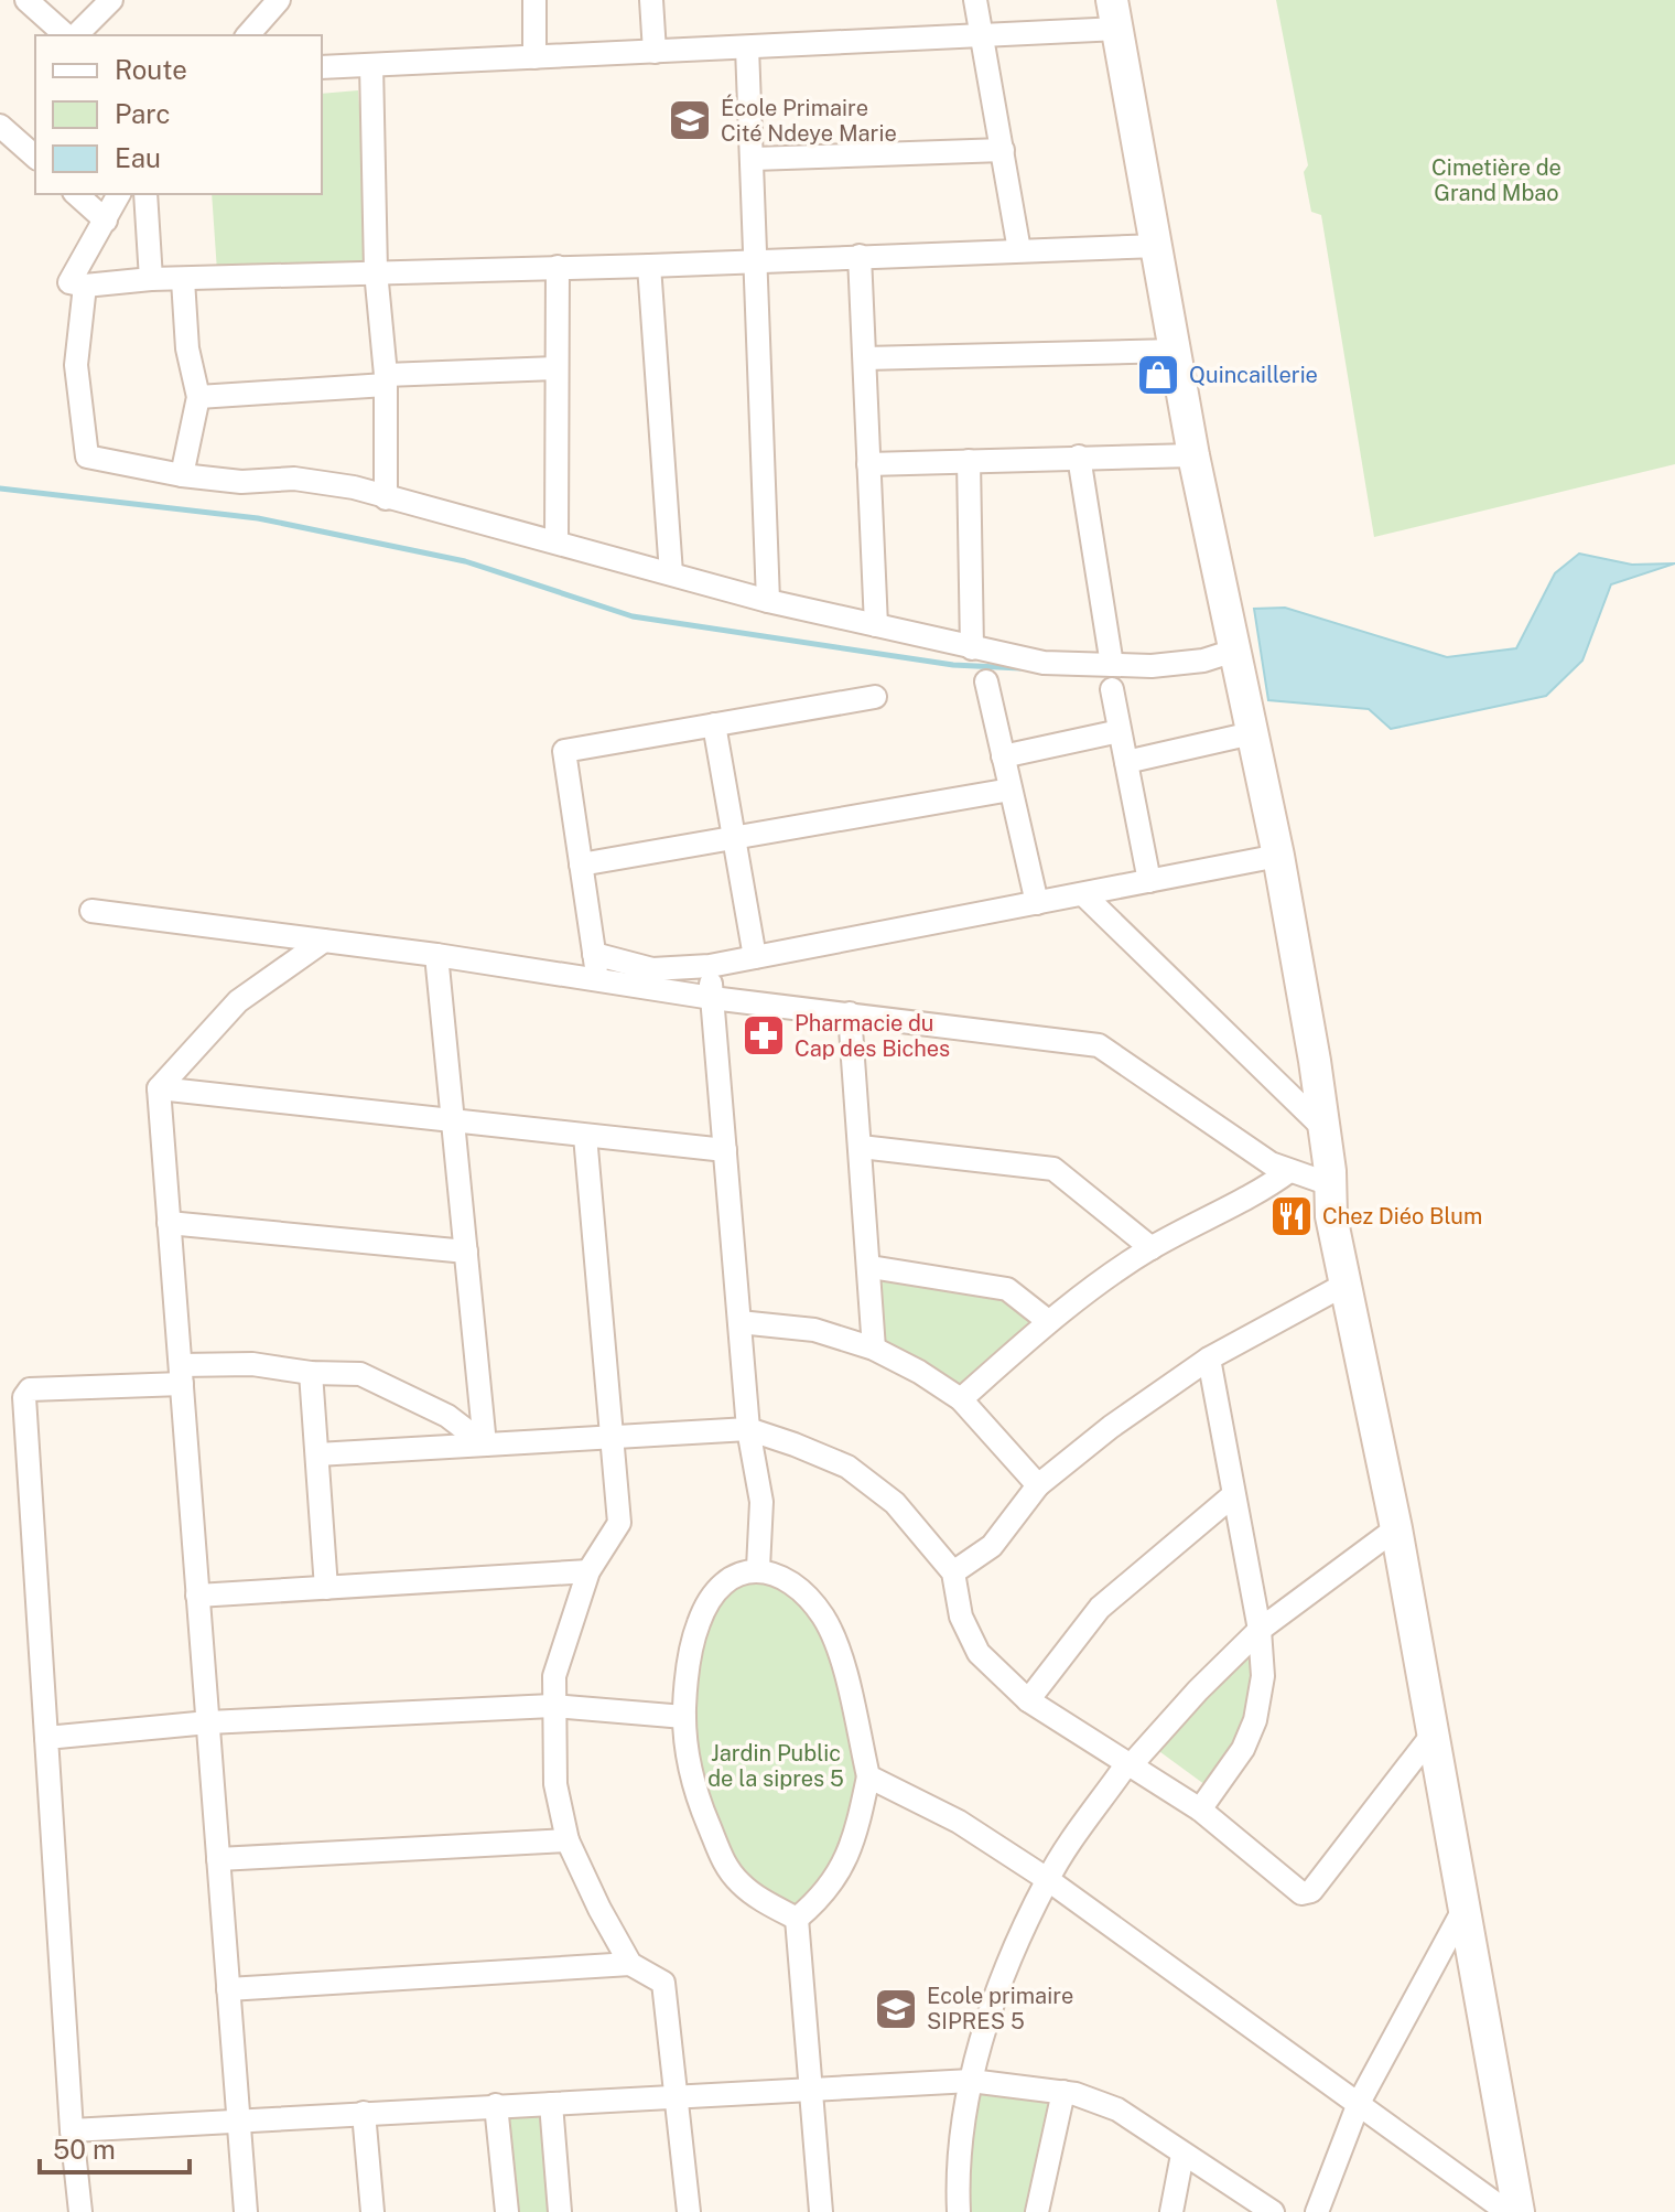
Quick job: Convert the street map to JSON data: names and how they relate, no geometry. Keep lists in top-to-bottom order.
{
  "parks": ["Cimetière de Grand Mbao", "Jardin Public de la sipres 5"],
  "places": {
    "school or university": ["École Primaire Cité Ndeye Marie", "Ecole primaire SIPRES 5"],
    "shop": ["Quincaillerie"],
    "pharmacy": ["Pharmacie du Cap des Biches"],
    "restaurant": ["Chez Diéo Blum"]
  },
  "legend": ["Route", "Parc", "Eau"],
  "scale_bar": "50 m"
}
